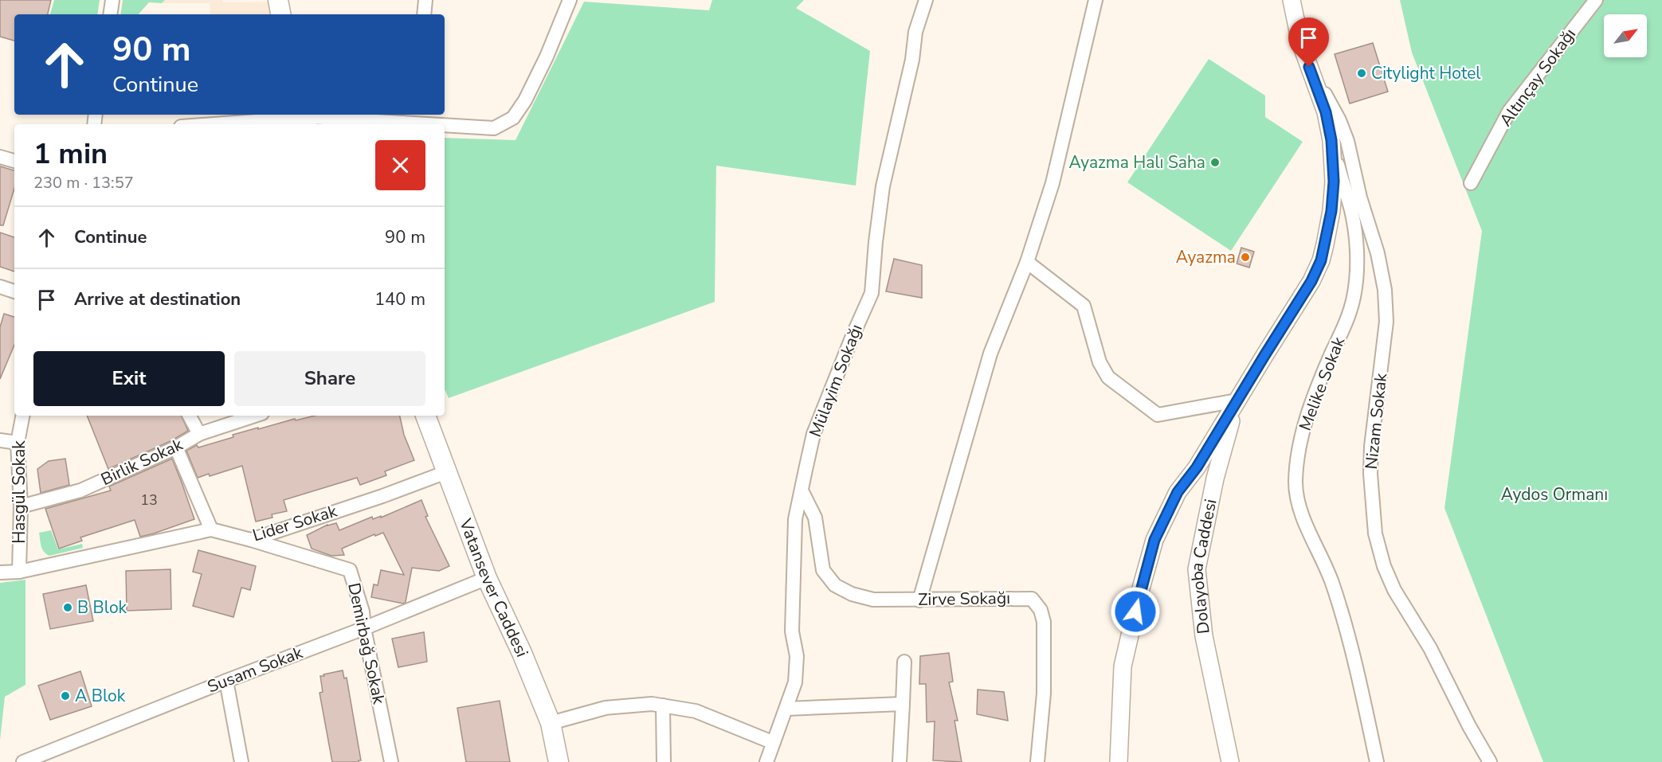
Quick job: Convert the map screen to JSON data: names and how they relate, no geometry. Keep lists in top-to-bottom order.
{
  "streets": {
    "main road": ["Vatansever Caddesi"],
    "street": [
      "Altınçay Sokağı",
      "Mülayim Sokağı",
      "Melike Sokak",
      "Nizam Sokak",
      "Birlik Sokak",
      "Hasgül Sokak",
      "Lider Sokak",
      "Dolayoba Caddesi",
      "Zirve Sokağı",
      "Demirbağ Sokak",
      "Susam Sokak"
    ]
  },
  "crossings": [
    ["Mülayim Sokağı", "Zirve Sokağı"],
    ["Birlik Sokak", "Hasgül Sokak"],
    ["Hasgül Sokak", "Lider Sokak"],
    ["Lider Sokak", "Vatansever Caddesi"],
    ["Lider Sokak", "Demirbağ Sokak"],
    ["Vatansever Caddesi", "Susam Sokak"],
    ["Demirbağ Sokak", "Susam Sokak"]
  ],
  "parks": ["Aydos Ormanı"],
  "places": [
    "Citylight Hotel",
    "Ayazma Halı Saha",
    "Ayazma",
    "B Blok",
    "A Blok"
  ],
  "house_numbers": ["13"],
  "north": "top right",
  "page": {
    "turn": ["90 m", "Continue"],
    "heading": ["1 min", "230 m · 13:57"],
    "list": [
      {
        "name": "Continue",
        "value": "90 m"
      },
      {
        "name": "Arrive at destination",
        "value": "140 m"
      }
    ],
    "buttons": ["Exit", "Share"]
  }
}
